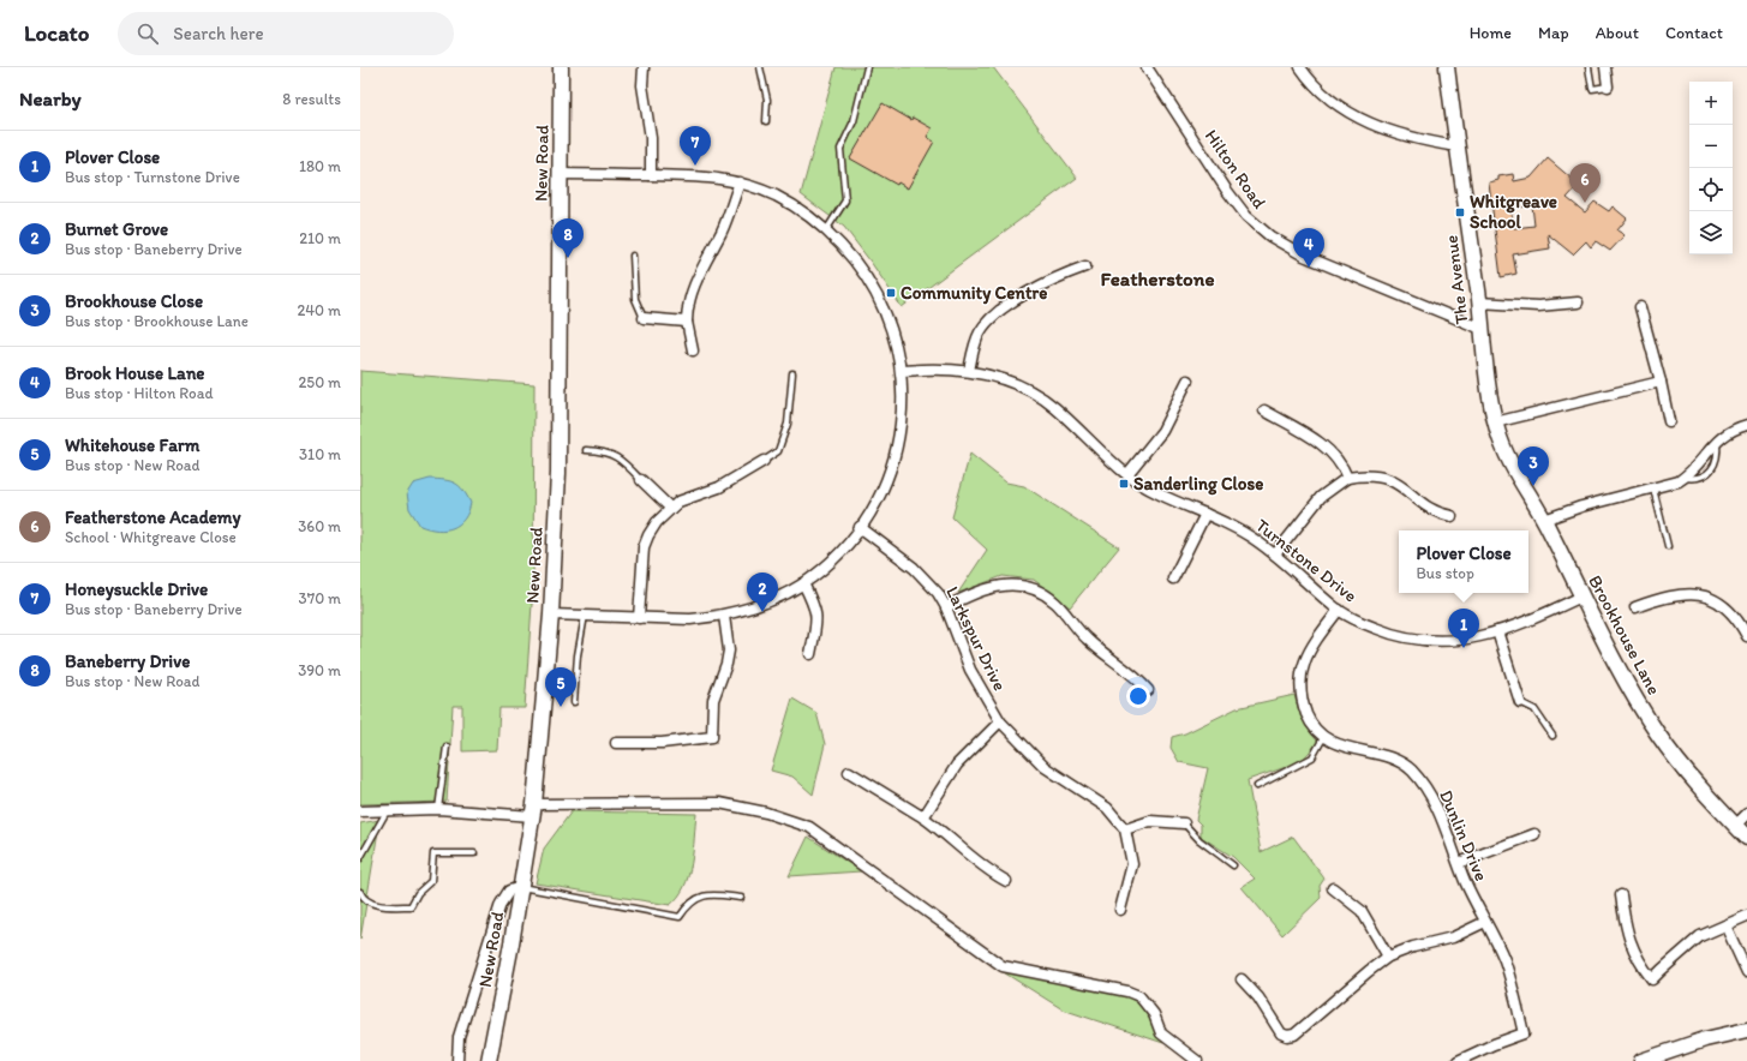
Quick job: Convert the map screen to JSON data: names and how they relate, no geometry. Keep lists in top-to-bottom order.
{
  "streets": {
    "street": [
      "New Road",
      "Hilton Road",
      "The Avenue",
      "Turnstone Drive",
      "Brookhouse Lane",
      "Larkspur Drive",
      "Dunlin Drive"
    ]
  },
  "crossings": [
    ["Hilton Road", "The Avenue"],
    ["The Avenue", "Brookhouse Lane"],
    ["Turnstone Drive", "Brookhouse Lane"],
    ["Turnstone Drive", "Dunlin Drive"]
  ],
  "districts": ["Featherstone"],
  "places": {
    "transit": ["Whitgreave School", "Community Centre", "Sanderling Close"]
  },
  "page": {
    "header": "Locato",
    "search": "Search here",
    "nav": [
      "Home",
      "Map",
      "About",
      "Contact"
    ],
    "heading": ["Nearby", "8 results"],
    "map_buttons": ["+", "−"],
    "pins": [
      "7",
      "6",
      "8",
      "4",
      "3",
      "2",
      "1",
      "5"
    ],
    "list": [
      {
        "mark": "1",
        "name": "Plover Close",
        "note": "Bus stop · Turnstone Drive",
        "value": "180 m"
      },
      {
        "mark": "2",
        "name": "Burnet Grove",
        "note": "Bus stop · Baneberry Drive",
        "value": "210 m"
      },
      {
        "mark": "3",
        "name": "Brookhouse Close",
        "note": "Bus stop · Brookhouse Lane",
        "value": "240 m"
      },
      {
        "mark": "4",
        "name": "Brook House Lane",
        "note": "Bus stop · Hilton Road",
        "value": "250 m"
      },
      {
        "mark": "5",
        "name": "Whitehouse Farm",
        "note": "Bus stop · New Road",
        "value": "310 m"
      },
      {
        "mark": "6",
        "name": "Featherstone Academy",
        "note": "School · Whitgreave Close",
        "value": "360 m"
      },
      {
        "mark": "7",
        "name": "Honeysuckle Drive",
        "note": "Bus stop · Baneberry Drive",
        "value": "370 m"
      },
      {
        "mark": "8",
        "name": "Baneberry Drive",
        "note": "Bus stop · New Road",
        "value": "390 m"
      }
    ],
    "popup": ["Plover Close", "Bus stop"]
  }
}
